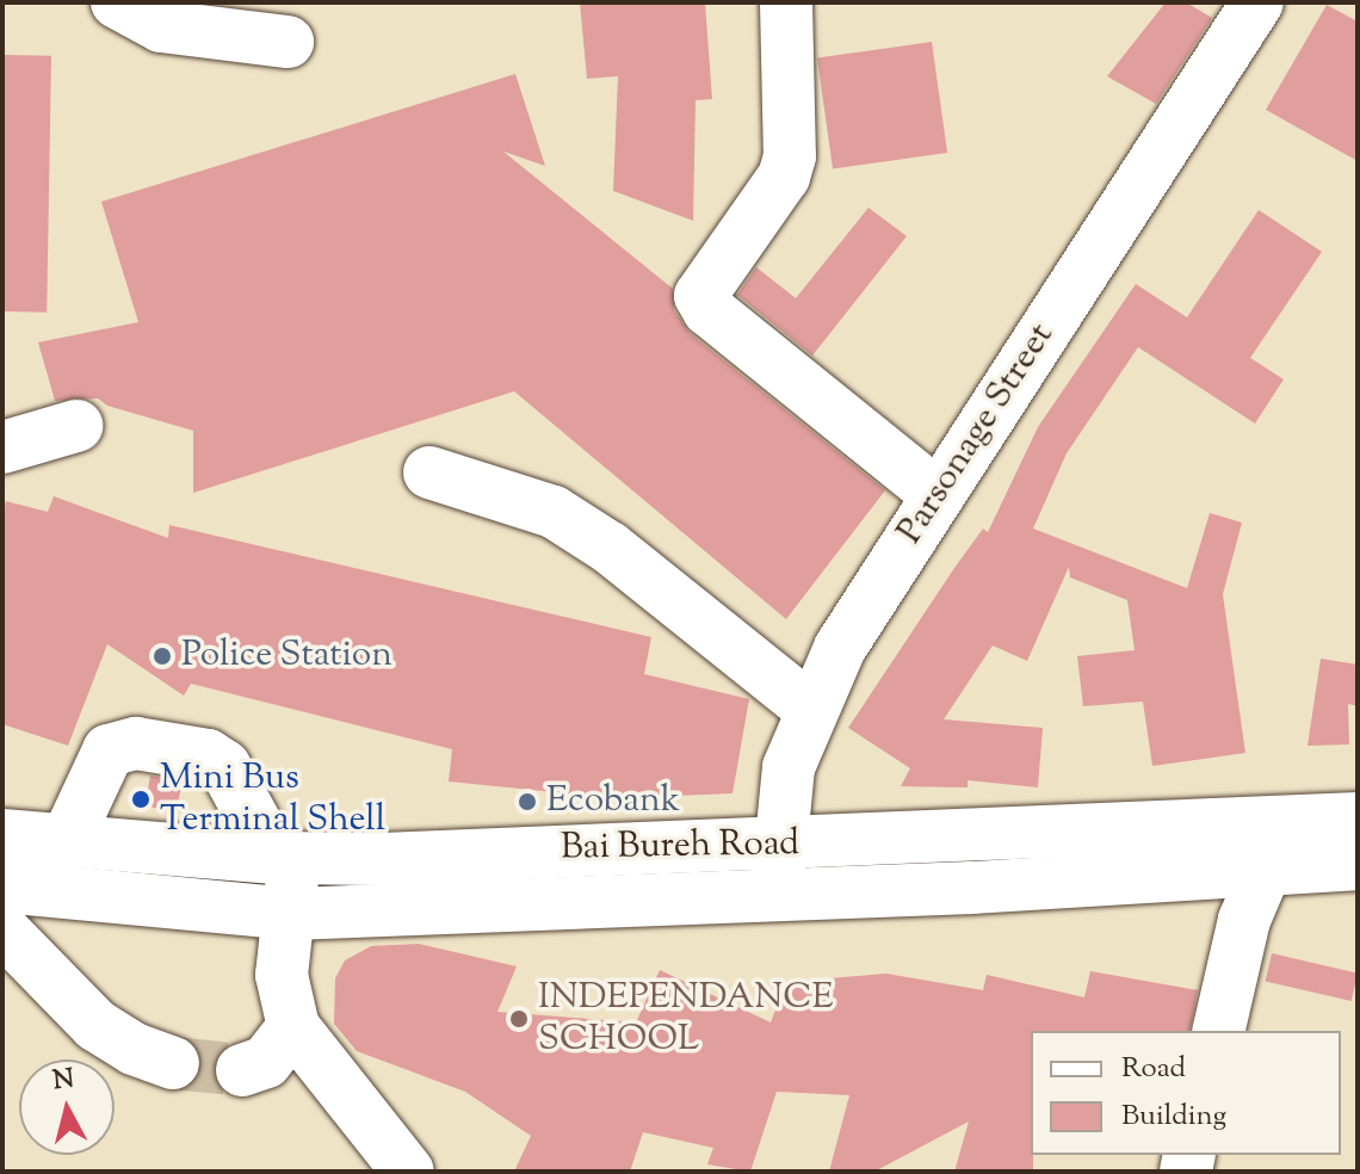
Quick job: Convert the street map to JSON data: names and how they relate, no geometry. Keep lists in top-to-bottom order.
{
  "streets": {
    "main road": ["Parsonage Street", "Bai Bureh Road"]
  },
  "crossings": [
    ["Parsonage Street", "Bai Bureh Road"]
  ],
  "places": [
    "Police Station",
    "Mini Bus Terminal Shell",
    "Ecobank",
    "INDEPENDANCE SCHOOL"
  ],
  "legend": ["Road", "Building"],
  "north": "top"
}
